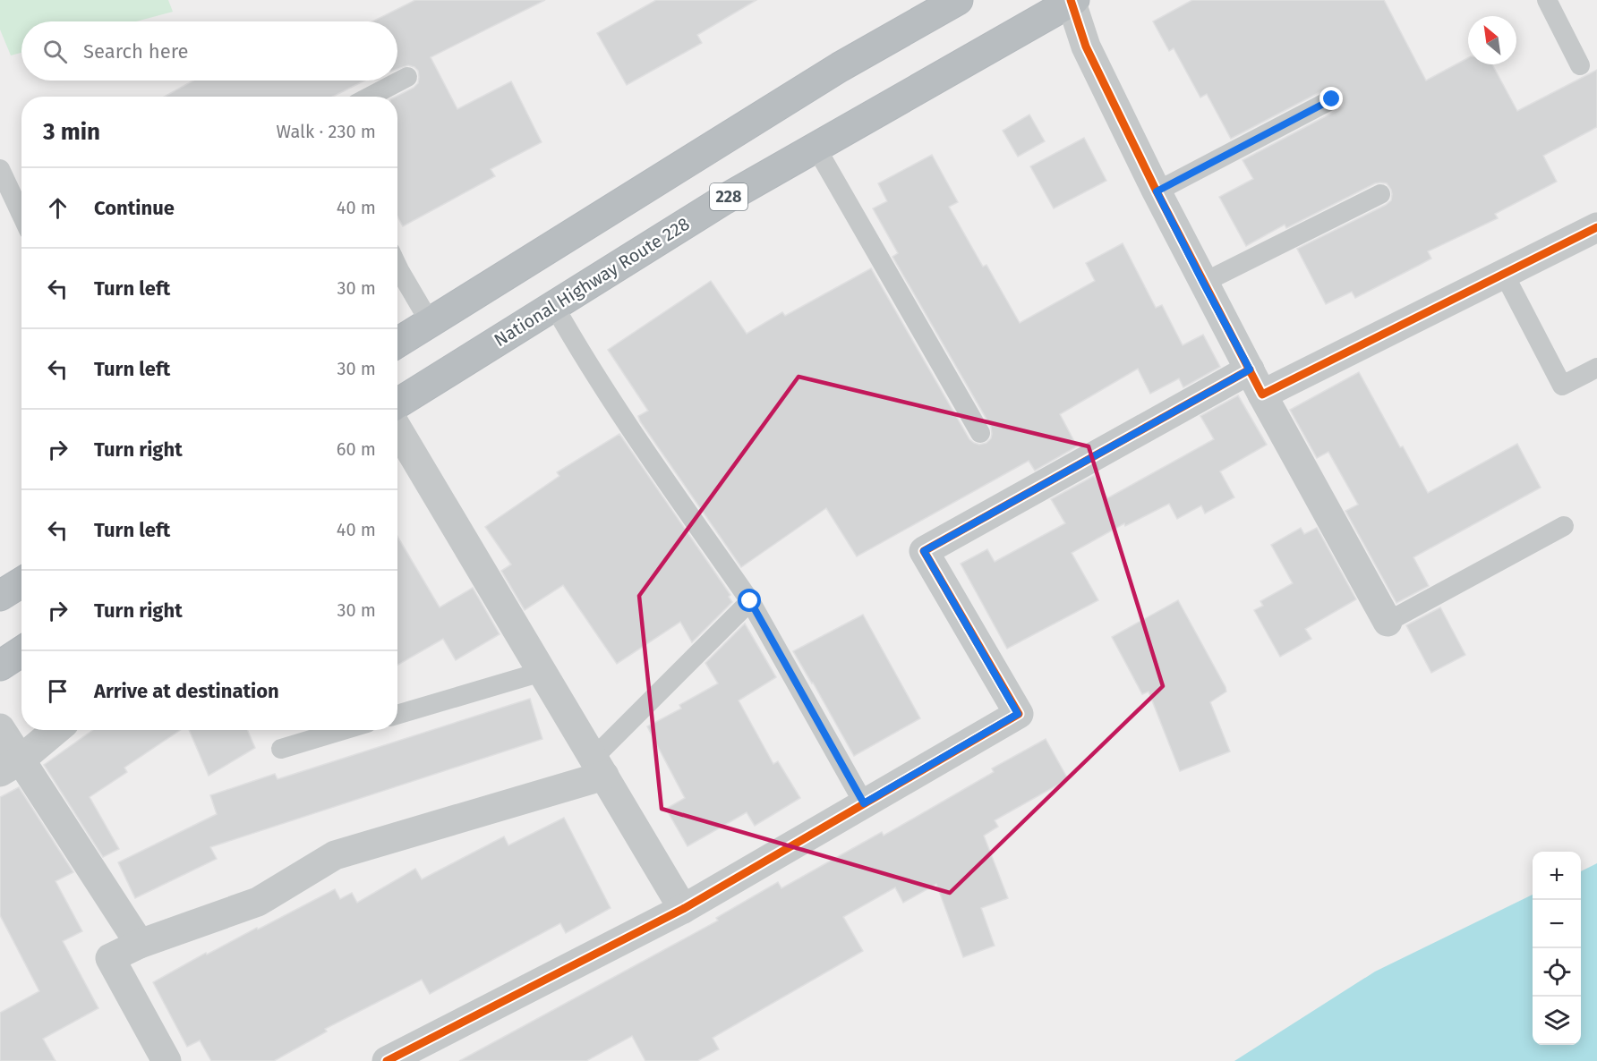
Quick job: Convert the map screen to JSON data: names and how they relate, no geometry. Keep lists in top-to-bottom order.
{
  "streets": {
    "highway": ["228", "National Highway Route 228"]
  },
  "north": "top left",
  "page": {
    "search": "Search here",
    "heading": ["3 min", "Walk · 230 m"],
    "list": [
      ["Continue", "40 m"],
      ["Turn left", "30 m"],
      ["Turn left", "30 m"],
      ["Turn right", "60 m"],
      ["Turn left", "40 m"],
      ["Turn right", "30 m"],
      "Arrive at destination"
    ],
    "map_buttons": ["+", "−"]
  }
}
